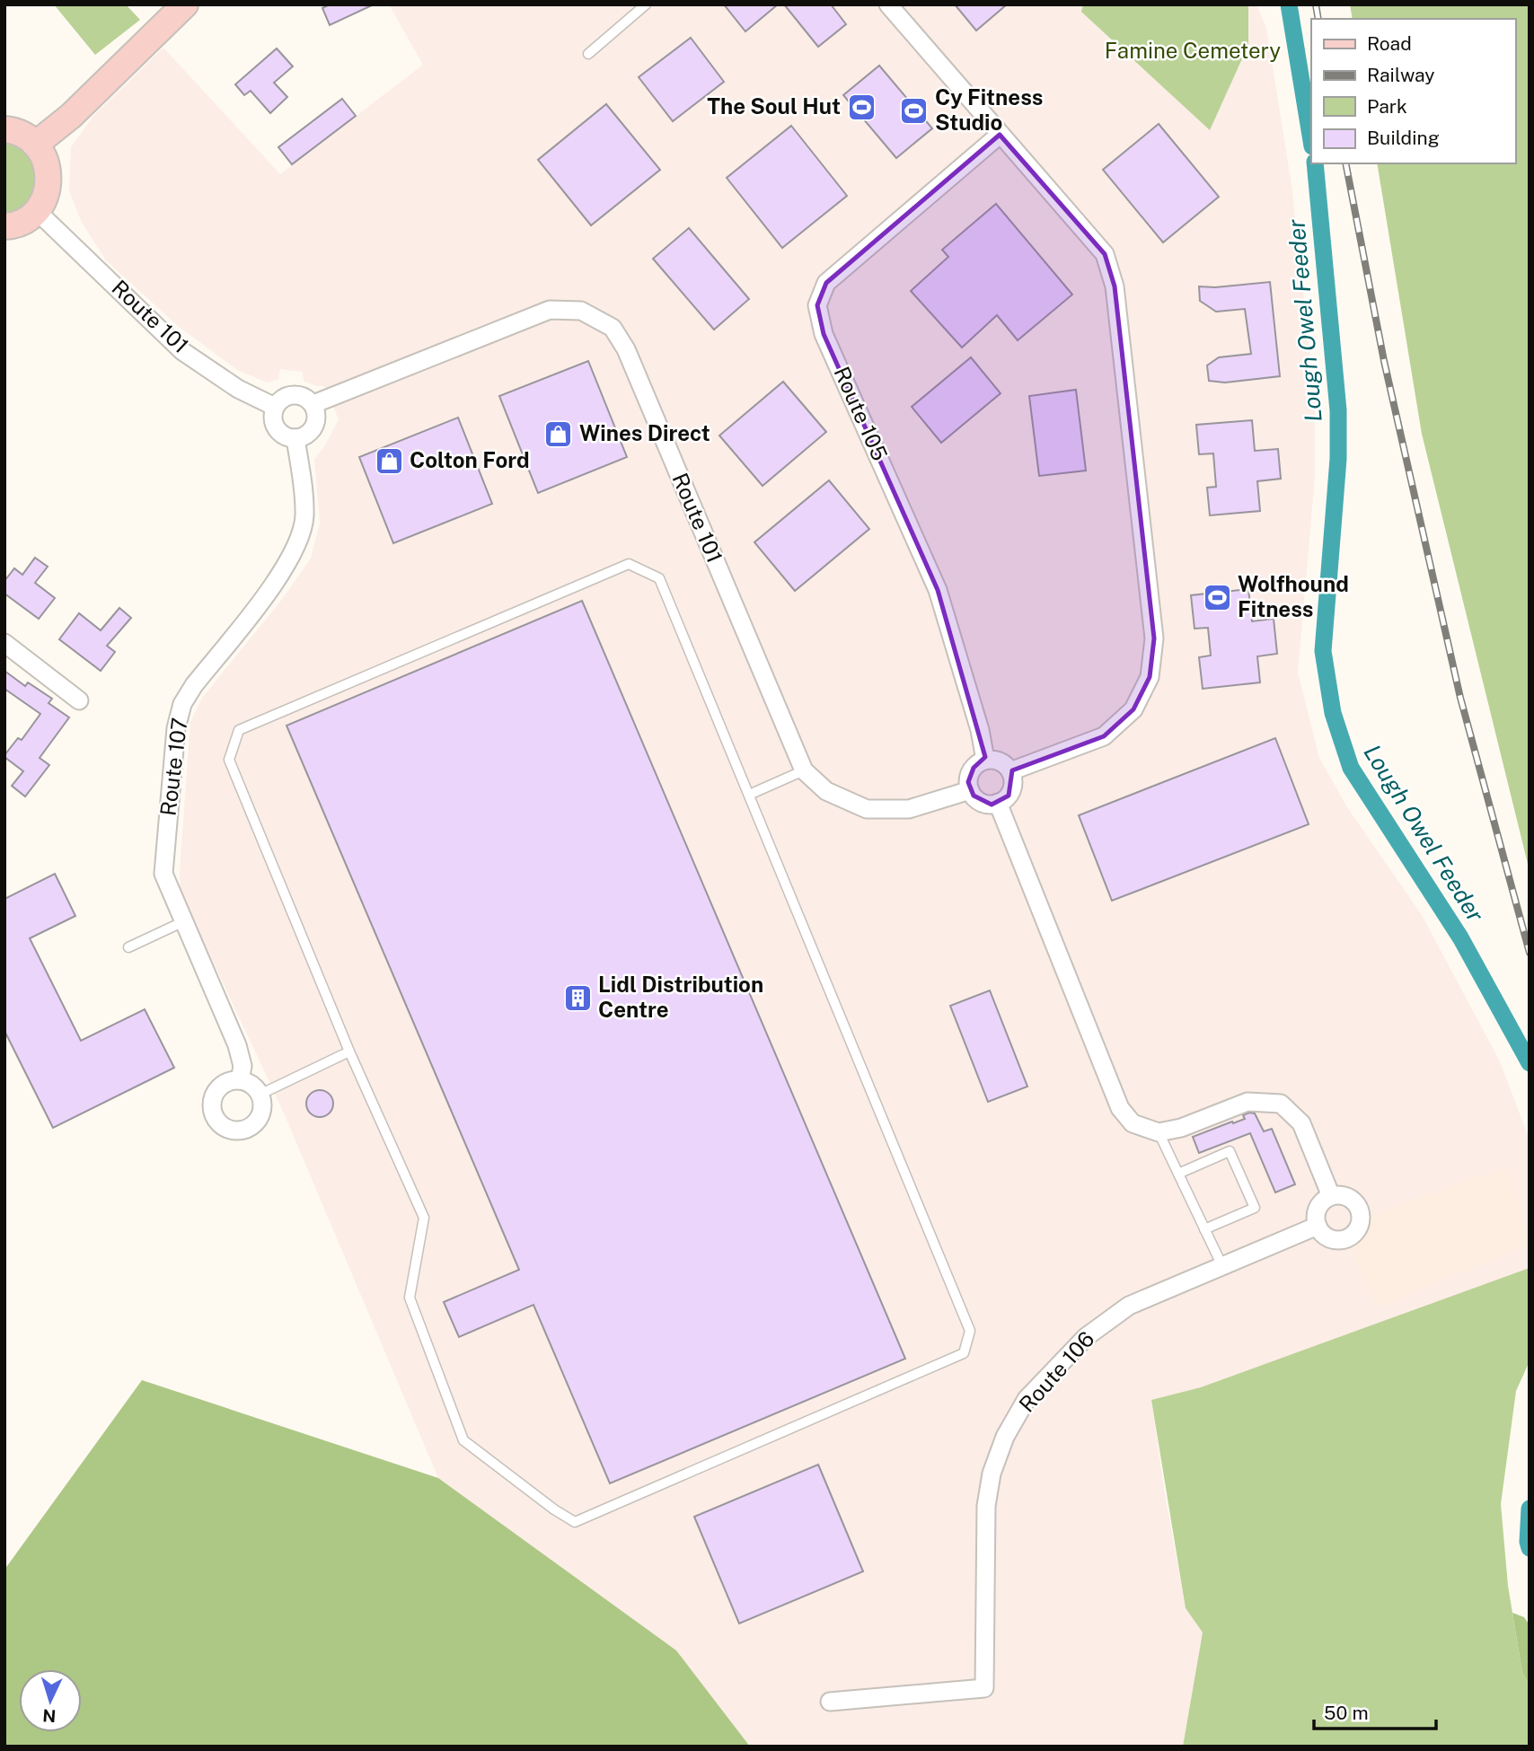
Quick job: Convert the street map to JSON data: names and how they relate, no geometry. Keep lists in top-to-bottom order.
{
  "streets": {
    "street": [
      "Route 101",
      "Route 105",
      "Route 107",
      "Route 106"
    ]
  },
  "crossings": [
    ["Route 101", "Route 105"],
    ["Route 101", "Route 107"]
  ],
  "water": ["Lough Owel Feeder"],
  "parks": ["Famine Cemetery"],
  "places": {
    "sports": ["The Soul Hut", "Cy Fitness Studio", "Wolfhound Fitness"],
    "shop": ["Wines Direct", "Colton Ford"],
    "building": ["Lidl Distribution Centre"]
  },
  "legend": [
    "Road",
    "Railway",
    "Park",
    "Building"
  ],
  "scale_bar": "50 m",
  "north": "bottom"
}
